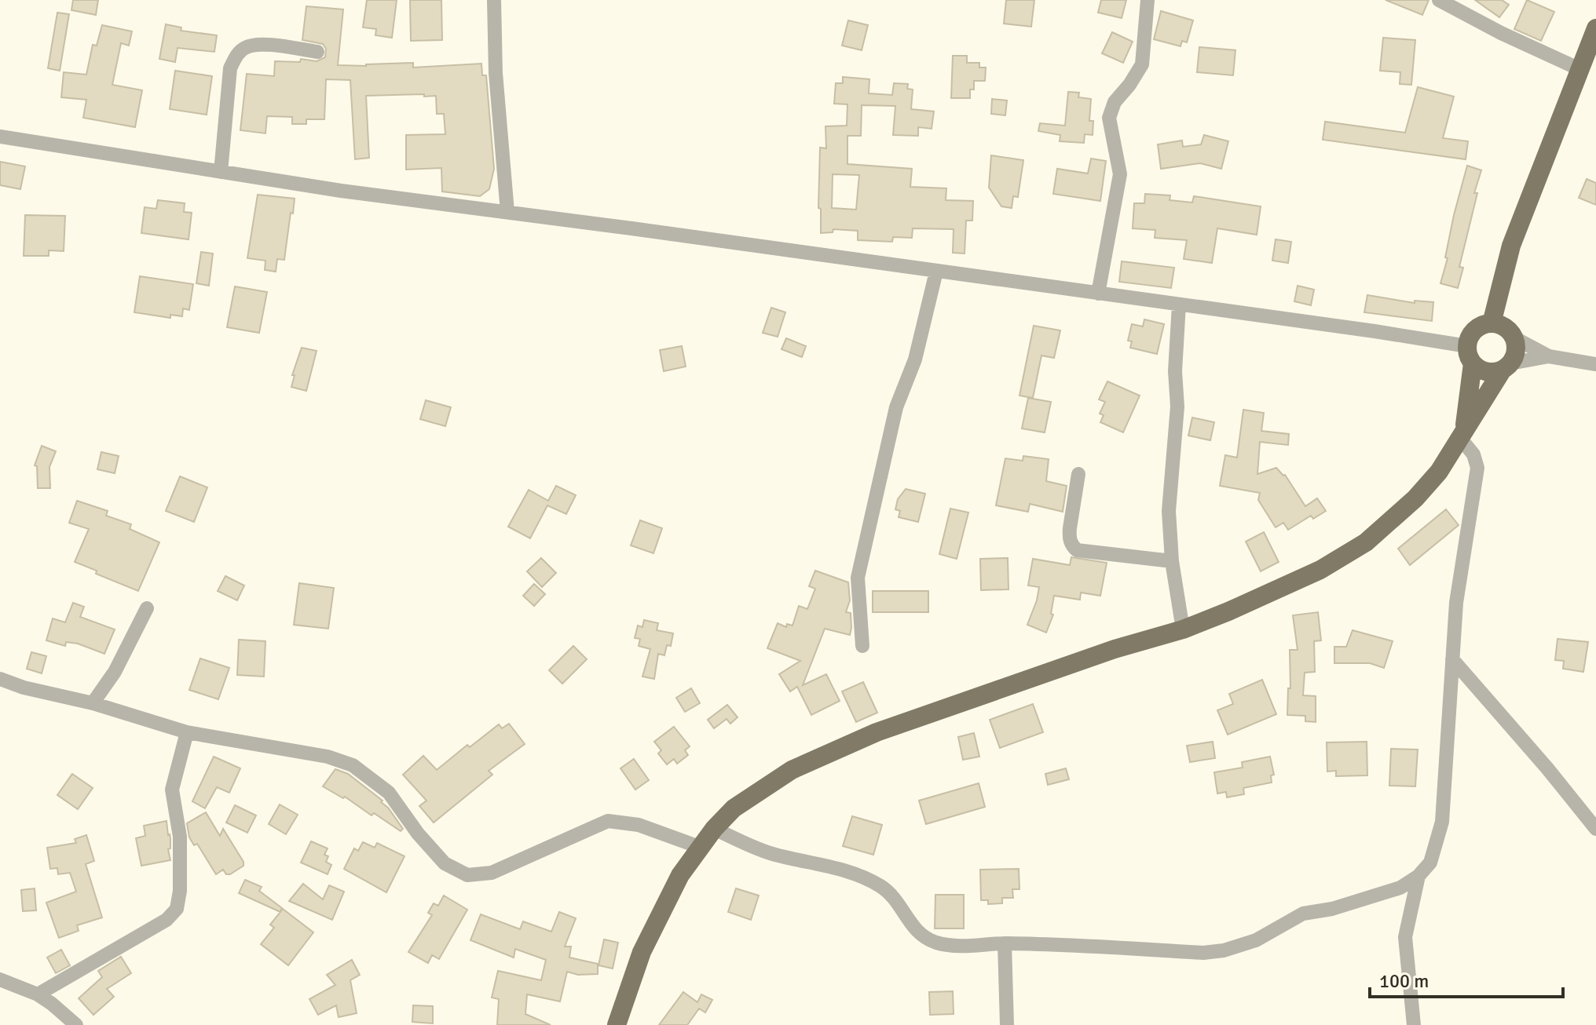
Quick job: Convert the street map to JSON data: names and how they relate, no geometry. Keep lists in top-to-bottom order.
{
  "scale_bar": "100 m"
}
